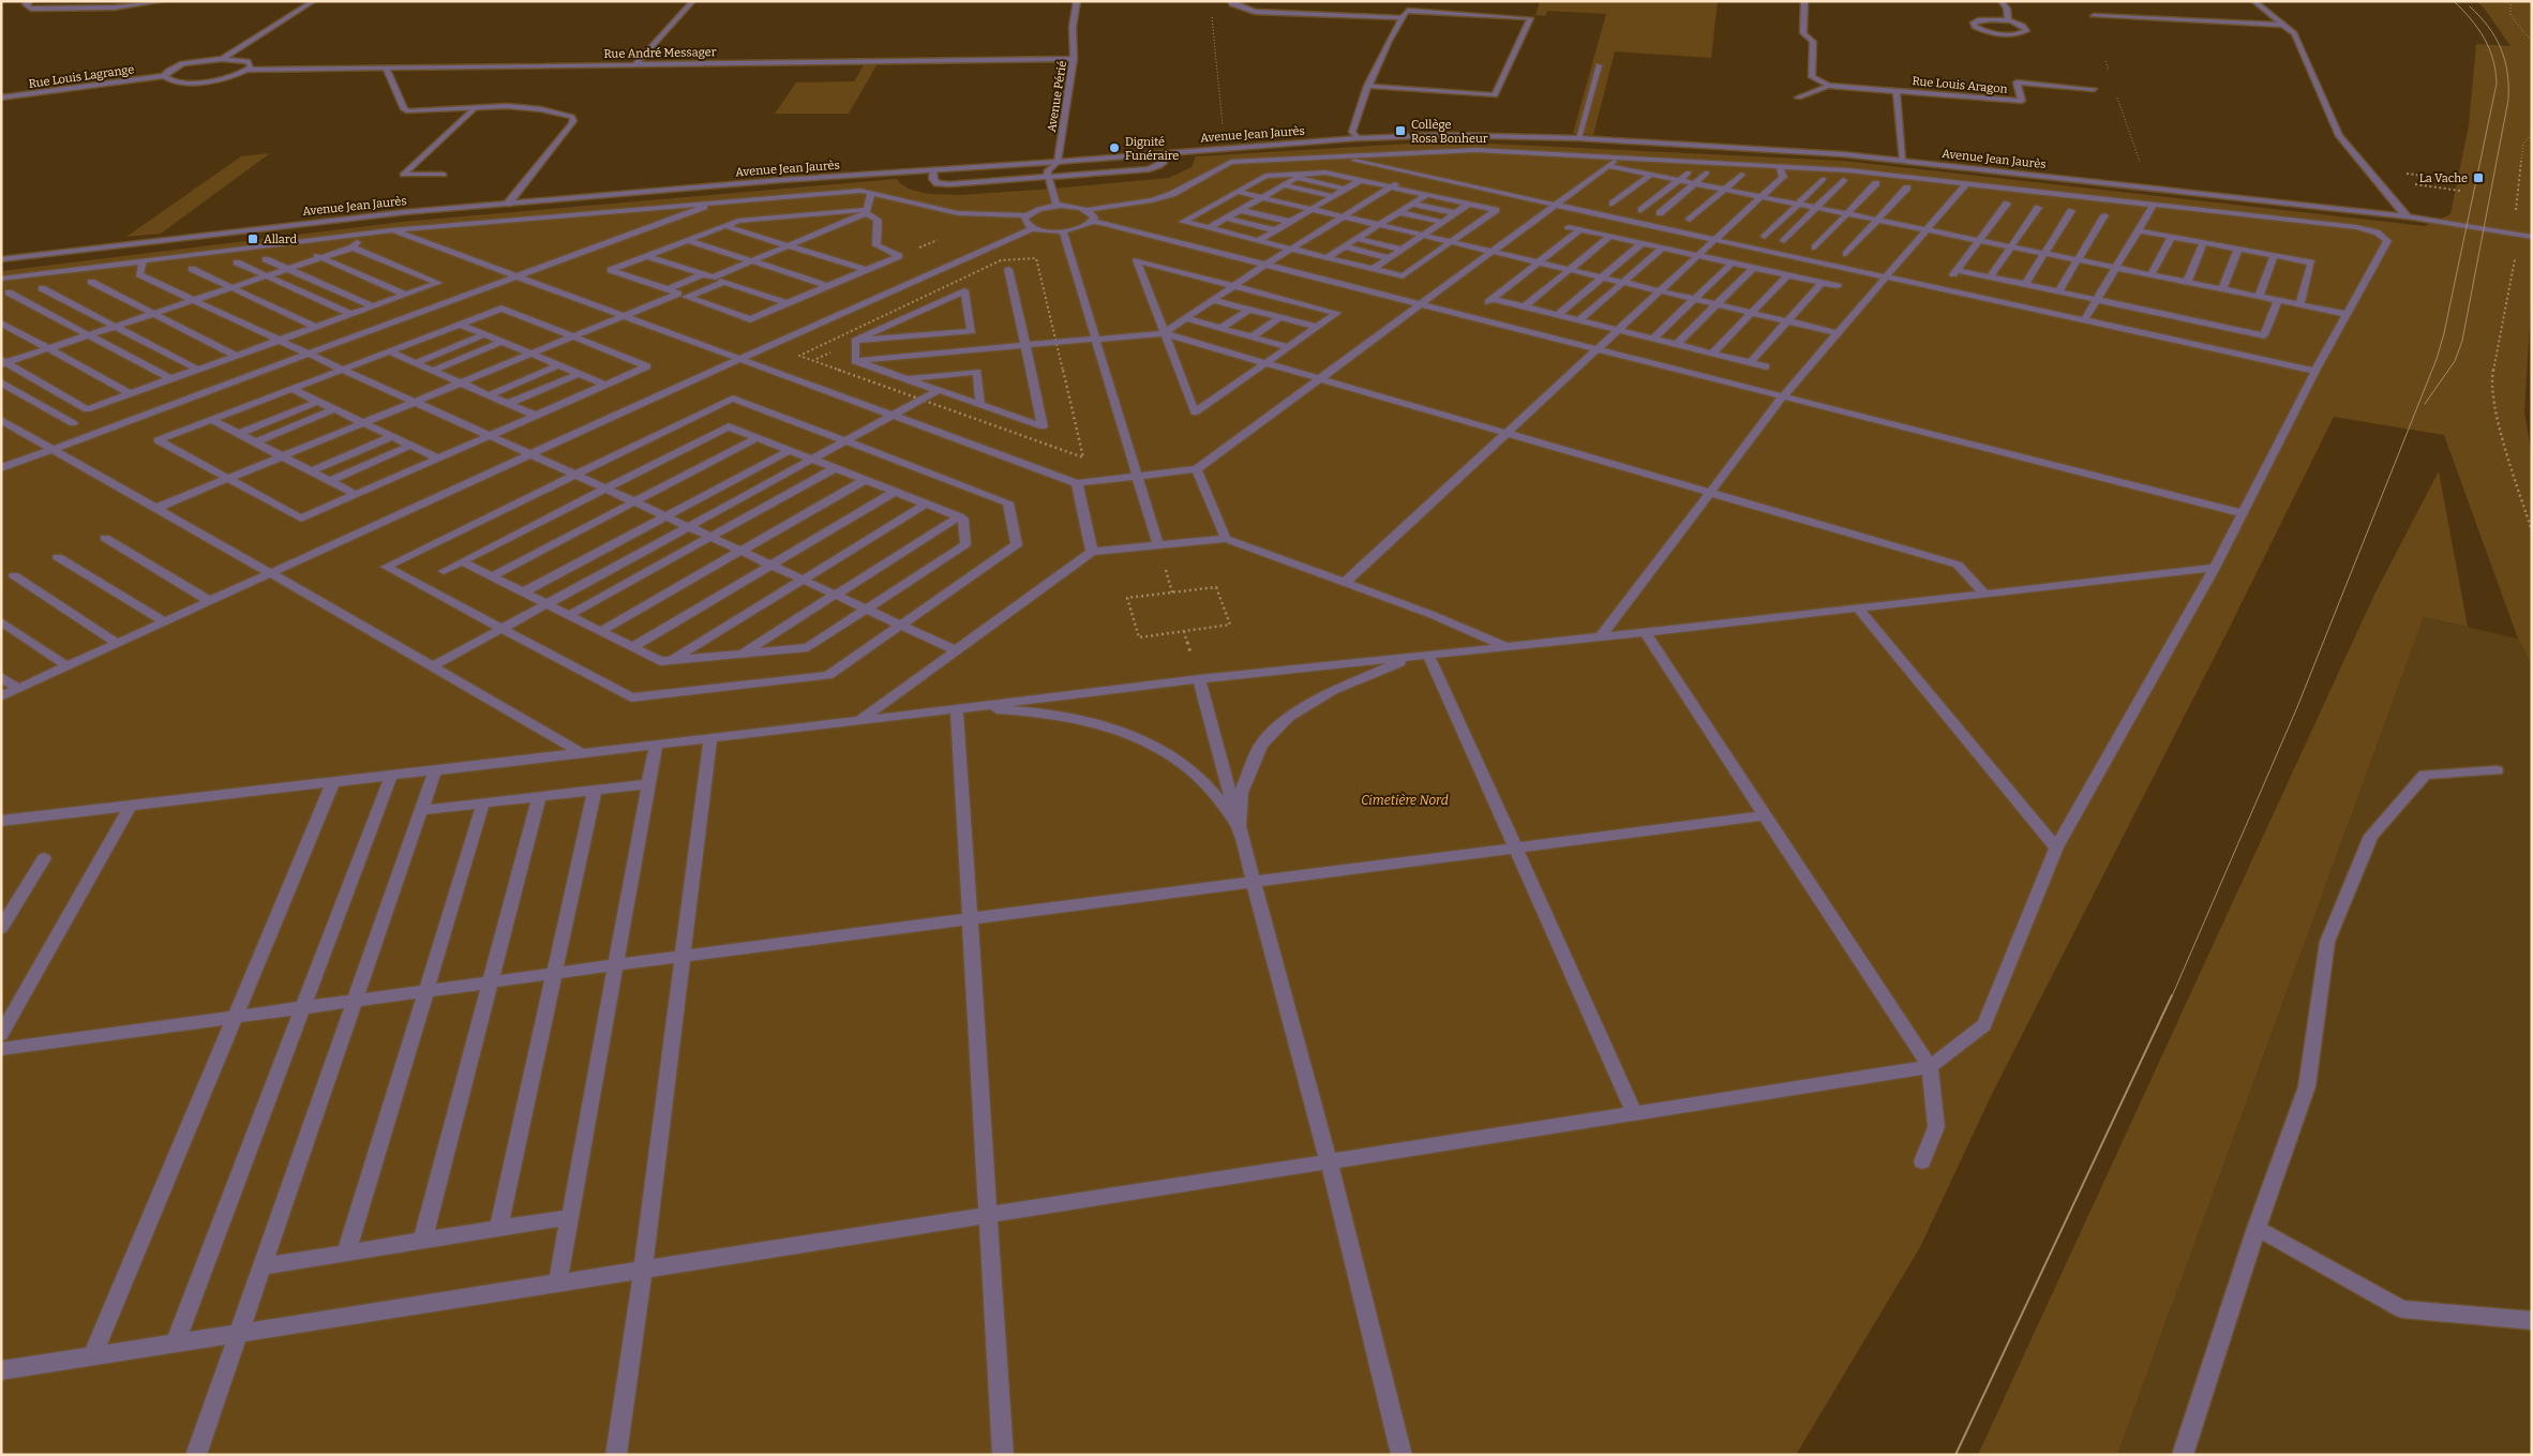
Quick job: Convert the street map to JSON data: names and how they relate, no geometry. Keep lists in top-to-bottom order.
{
  "streets": {
    "street": [
      "Rue André Messager",
      "Rue Louis Lagrange",
      "Rue Louis Aragon",
      "Avenue Périé",
      "Avenue Jean Jaurès"
    ]
  },
  "crossings": [
    ["Rue André Messager", "Rue Louis Lagrange"],
    ["Rue André Messager", "Avenue Périé"],
    ["Avenue Périé", "Avenue Jean Jaurès"]
  ],
  "parks": ["Cimetière Nord"],
  "places": {
    "transit": ["Collège Rosa Bonheur", "La Vache", "Allard"],
    "other": ["Dignité Funéraire"]
  }
}
